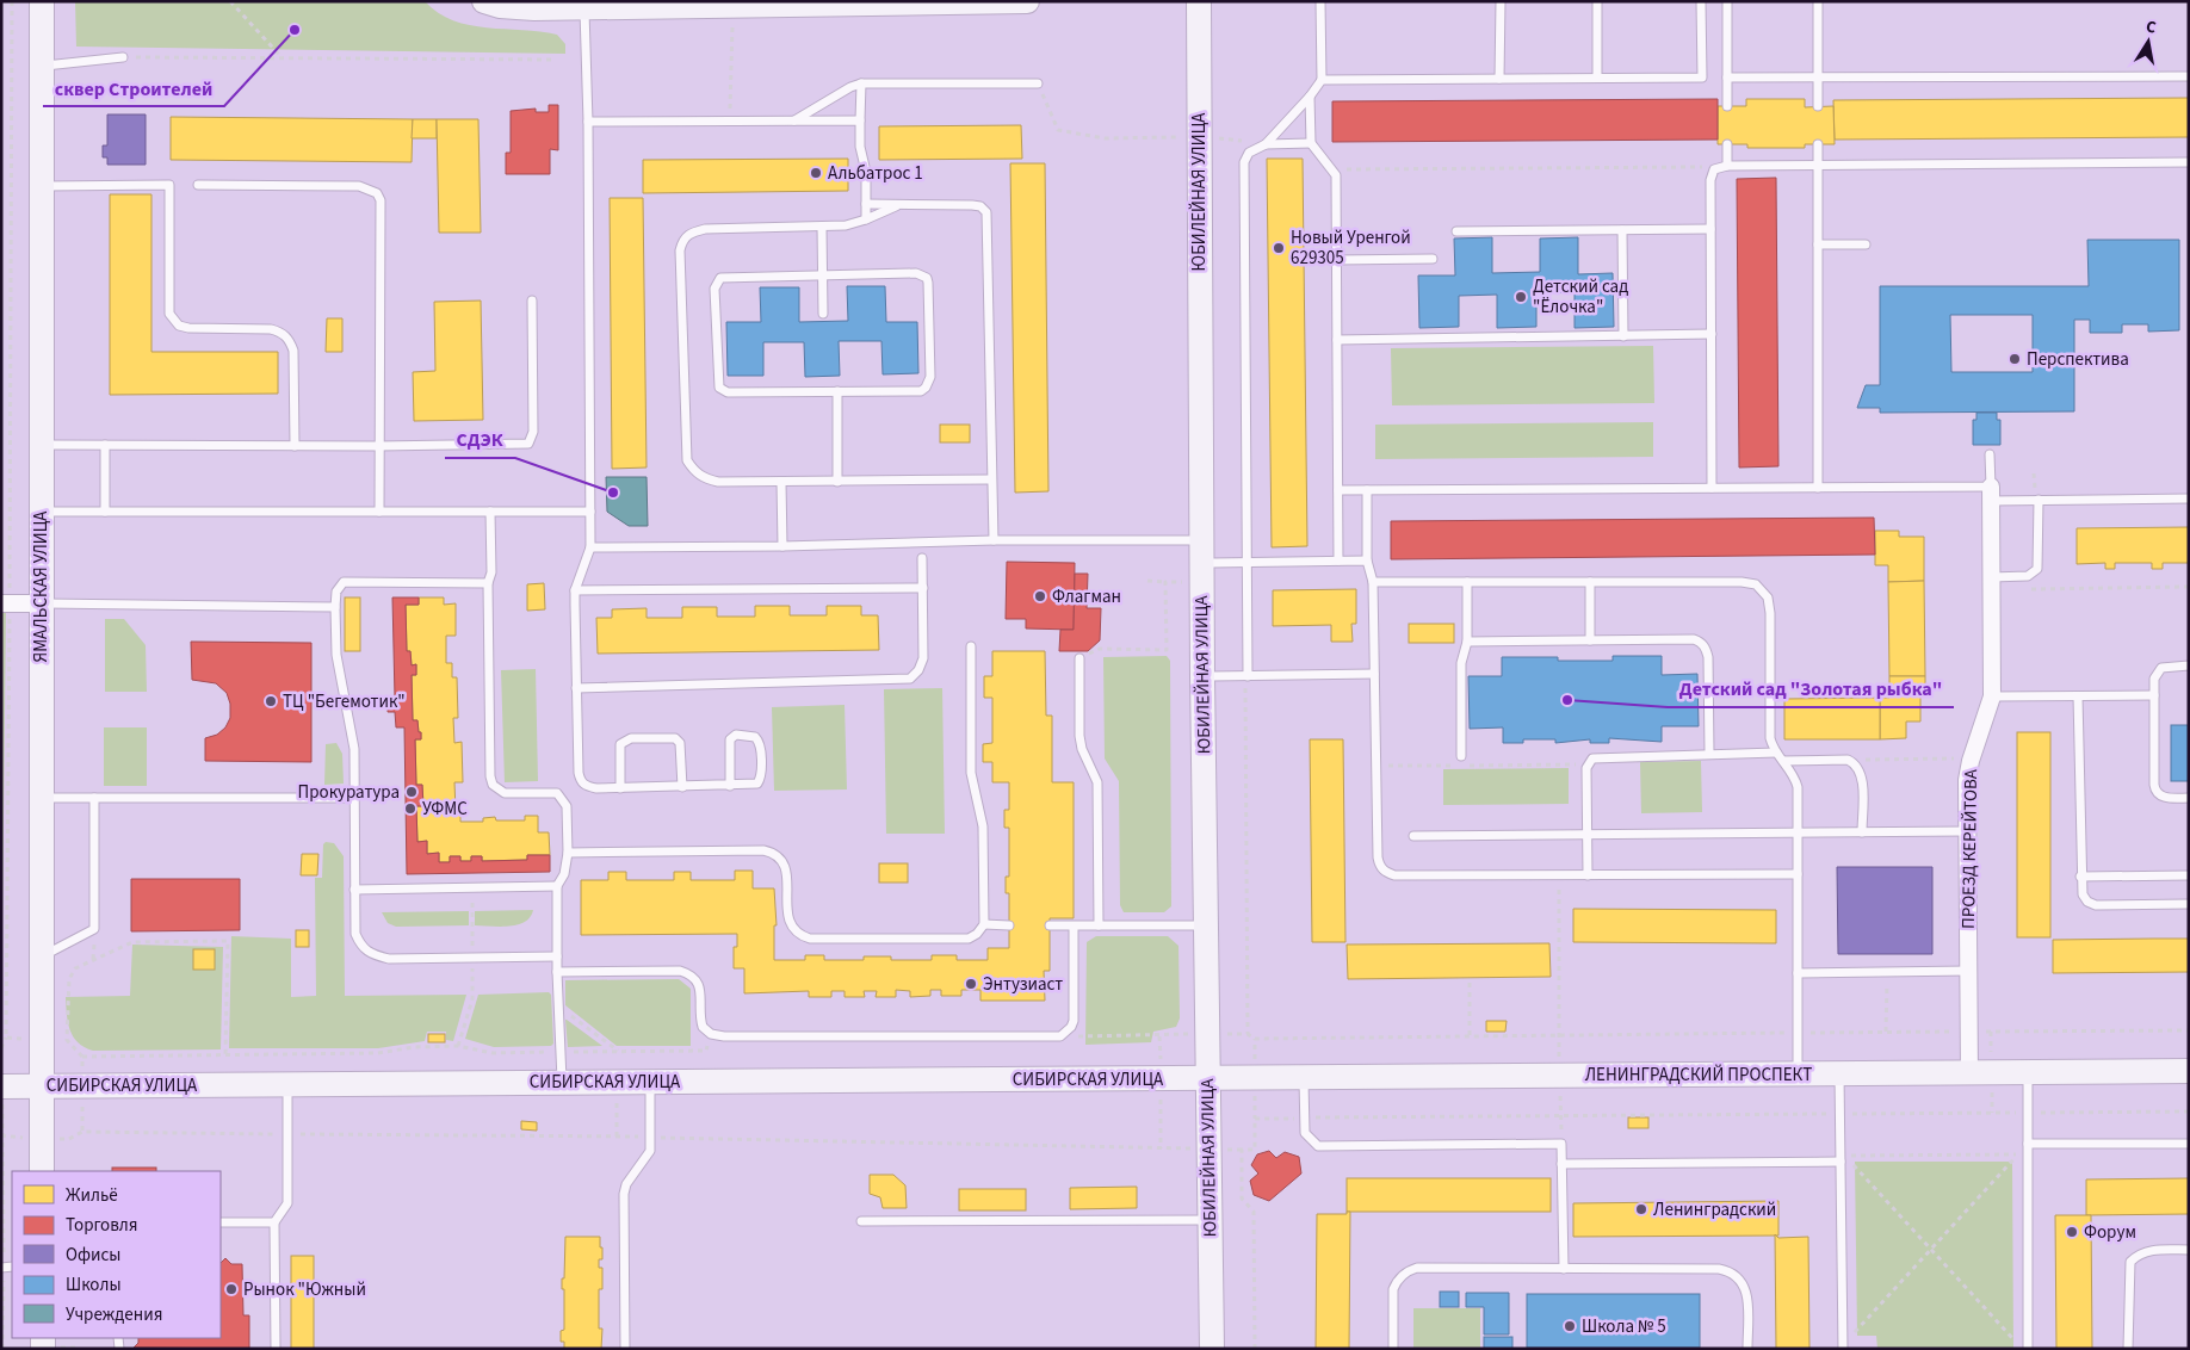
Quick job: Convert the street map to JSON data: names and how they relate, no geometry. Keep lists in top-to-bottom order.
{
  "streets": {
    "main road": [
      "ЮБИЛЕЙНАЯ УЛИЦА",
      "ЯМАЛЬСКАЯ УЛИЦА",
      "ЛЕНИНГРАДСКИЙ ПРОСПЕКТ",
      "СИБИРСКАЯ УЛИЦА"
    ],
    "street": ["ПРОЕЗД КЕРЕЙТОВА"]
  },
  "crossings": [
    ["ЮБИЛЕЙНАЯ УЛИЦА", "ЛЕНИНГРАДСКИЙ ПРОСПЕКТ"],
    ["ЮБИЛЕЙНАЯ УЛИЦА", "СИБИРСКАЯ УЛИЦА"],
    ["ЯМАЛЬСКАЯ УЛИЦА", "СИБИРСКАЯ УЛИЦА"],
    ["ПРОЕЗД КЕРЕЙТОВА", "ЛЕНИНГРАДСКИЙ ПРОСПЕКТ"],
    ["ЛЕНИНГРАДСКИЙ ПРОСПЕКТ", "СИБИРСКАЯ УЛИЦА"]
  ],
  "places": [
    "cквер Cтроителей",
    "Альбатрос 1",
    "Новый Уренгой 629305",
    "Детский сад \"Ёлочка\"",
    "Перспектива",
    "СДЭК",
    "Флагман",
    "Детский сад \"Золотая рыбка\"",
    "ТЦ \"Бегемотик\"",
    "Прокуратура",
    "УФМС",
    "Энтузиаст",
    "Ленинградский",
    "Форум",
    "Рынок \"Южный",
    "Школа № 5"
  ],
  "legend": [
    "Жильё",
    "Торговля",
    "Офисы",
    "Школы",
    "Учреждения"
  ],
  "north": "top"
}
